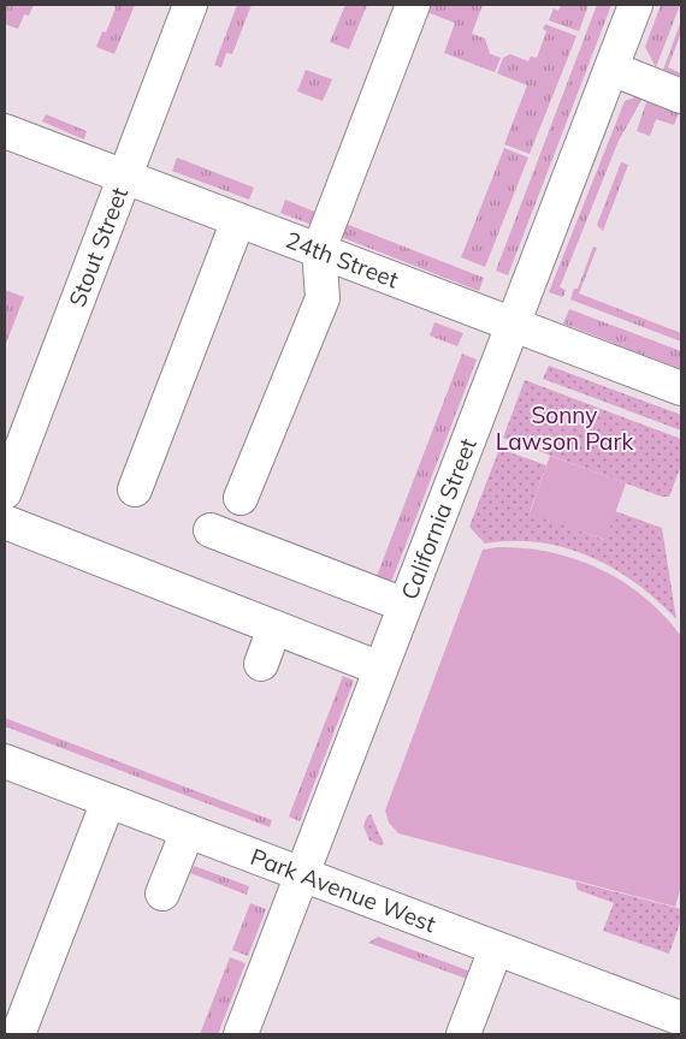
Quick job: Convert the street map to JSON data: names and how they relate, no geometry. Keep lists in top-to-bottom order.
{
  "streets": {
    "street": [
      "Stout Street",
      "24th Street",
      "California Street",
      "Park Avenue West"
    ]
  },
  "crossings": [
    ["Stout Street", "24th Street"],
    ["24th Street", "California Street"],
    ["California Street", "Park Avenue West"]
  ],
  "parks": ["Sonny Lawson Park"]
}
